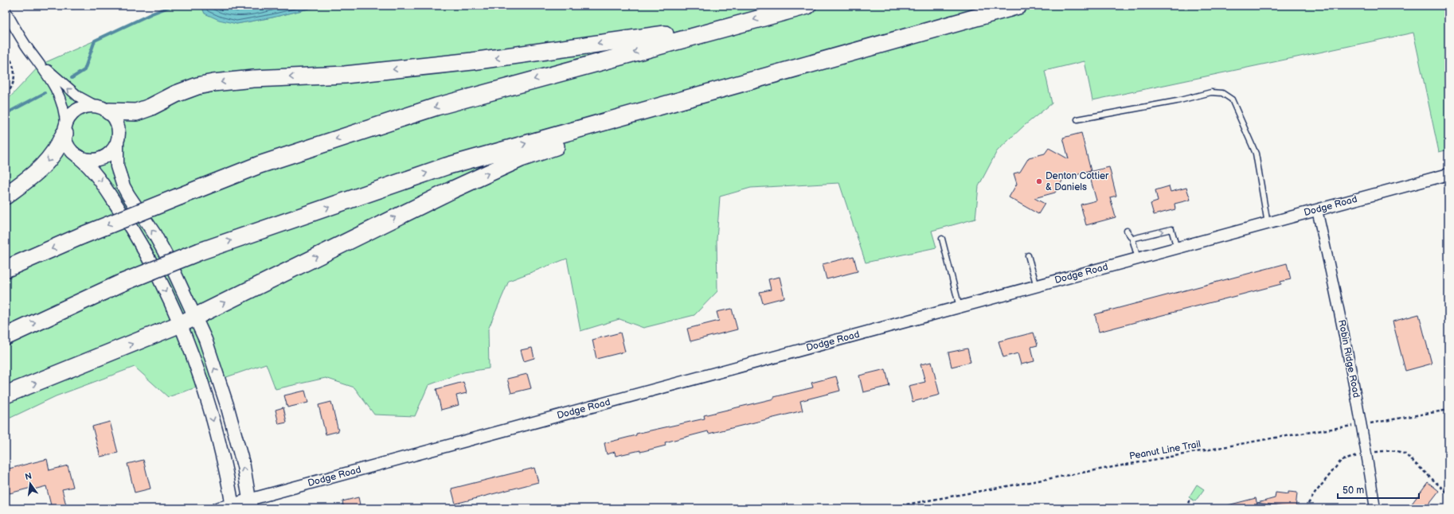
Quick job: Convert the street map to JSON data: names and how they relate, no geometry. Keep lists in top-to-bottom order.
{
  "streets": {
    "street": ["Dodge Road", "Robin Ridge Road"],
    "path": ["Peanut Line Trail"]
  },
  "crossings": [
    ["Dodge Road", "Robin Ridge Road"],
    ["Robin Ridge Road", "Peanut Line Trail"]
  ],
  "places": ["Denton Cottier & Daniels"],
  "scale_bar": "50 m",
  "north": "top"
}
